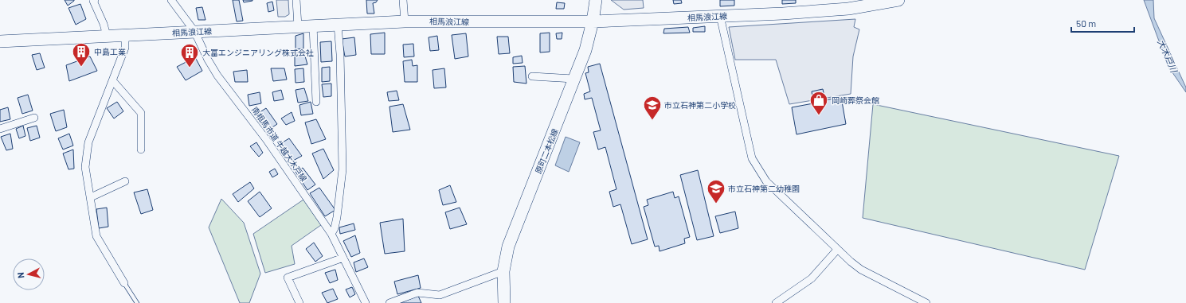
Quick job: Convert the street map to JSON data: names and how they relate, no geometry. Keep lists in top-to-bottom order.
{
  "streets": {
    "main road": ["相馬浪江線", "原町二本松線"],
    "street": ["南相馬市道 牛越大木戸線"]
  },
  "crossings": [
    ["相馬浪江線", "南相馬市道 牛越大木戸線"],
    ["相馬浪江線", "原町二本松線"]
  ],
  "water": ["大木戸川"],
  "places": {
    "building": ["中島工業", "大富エンジニアリング株式会社"],
    "shop": ["岡崎葬祭会館"],
    "school or university": ["市立石神第二小学校", "市立石神第二幼稚園"]
  },
  "scale_bar": "50 m",
  "north": "left"
}
